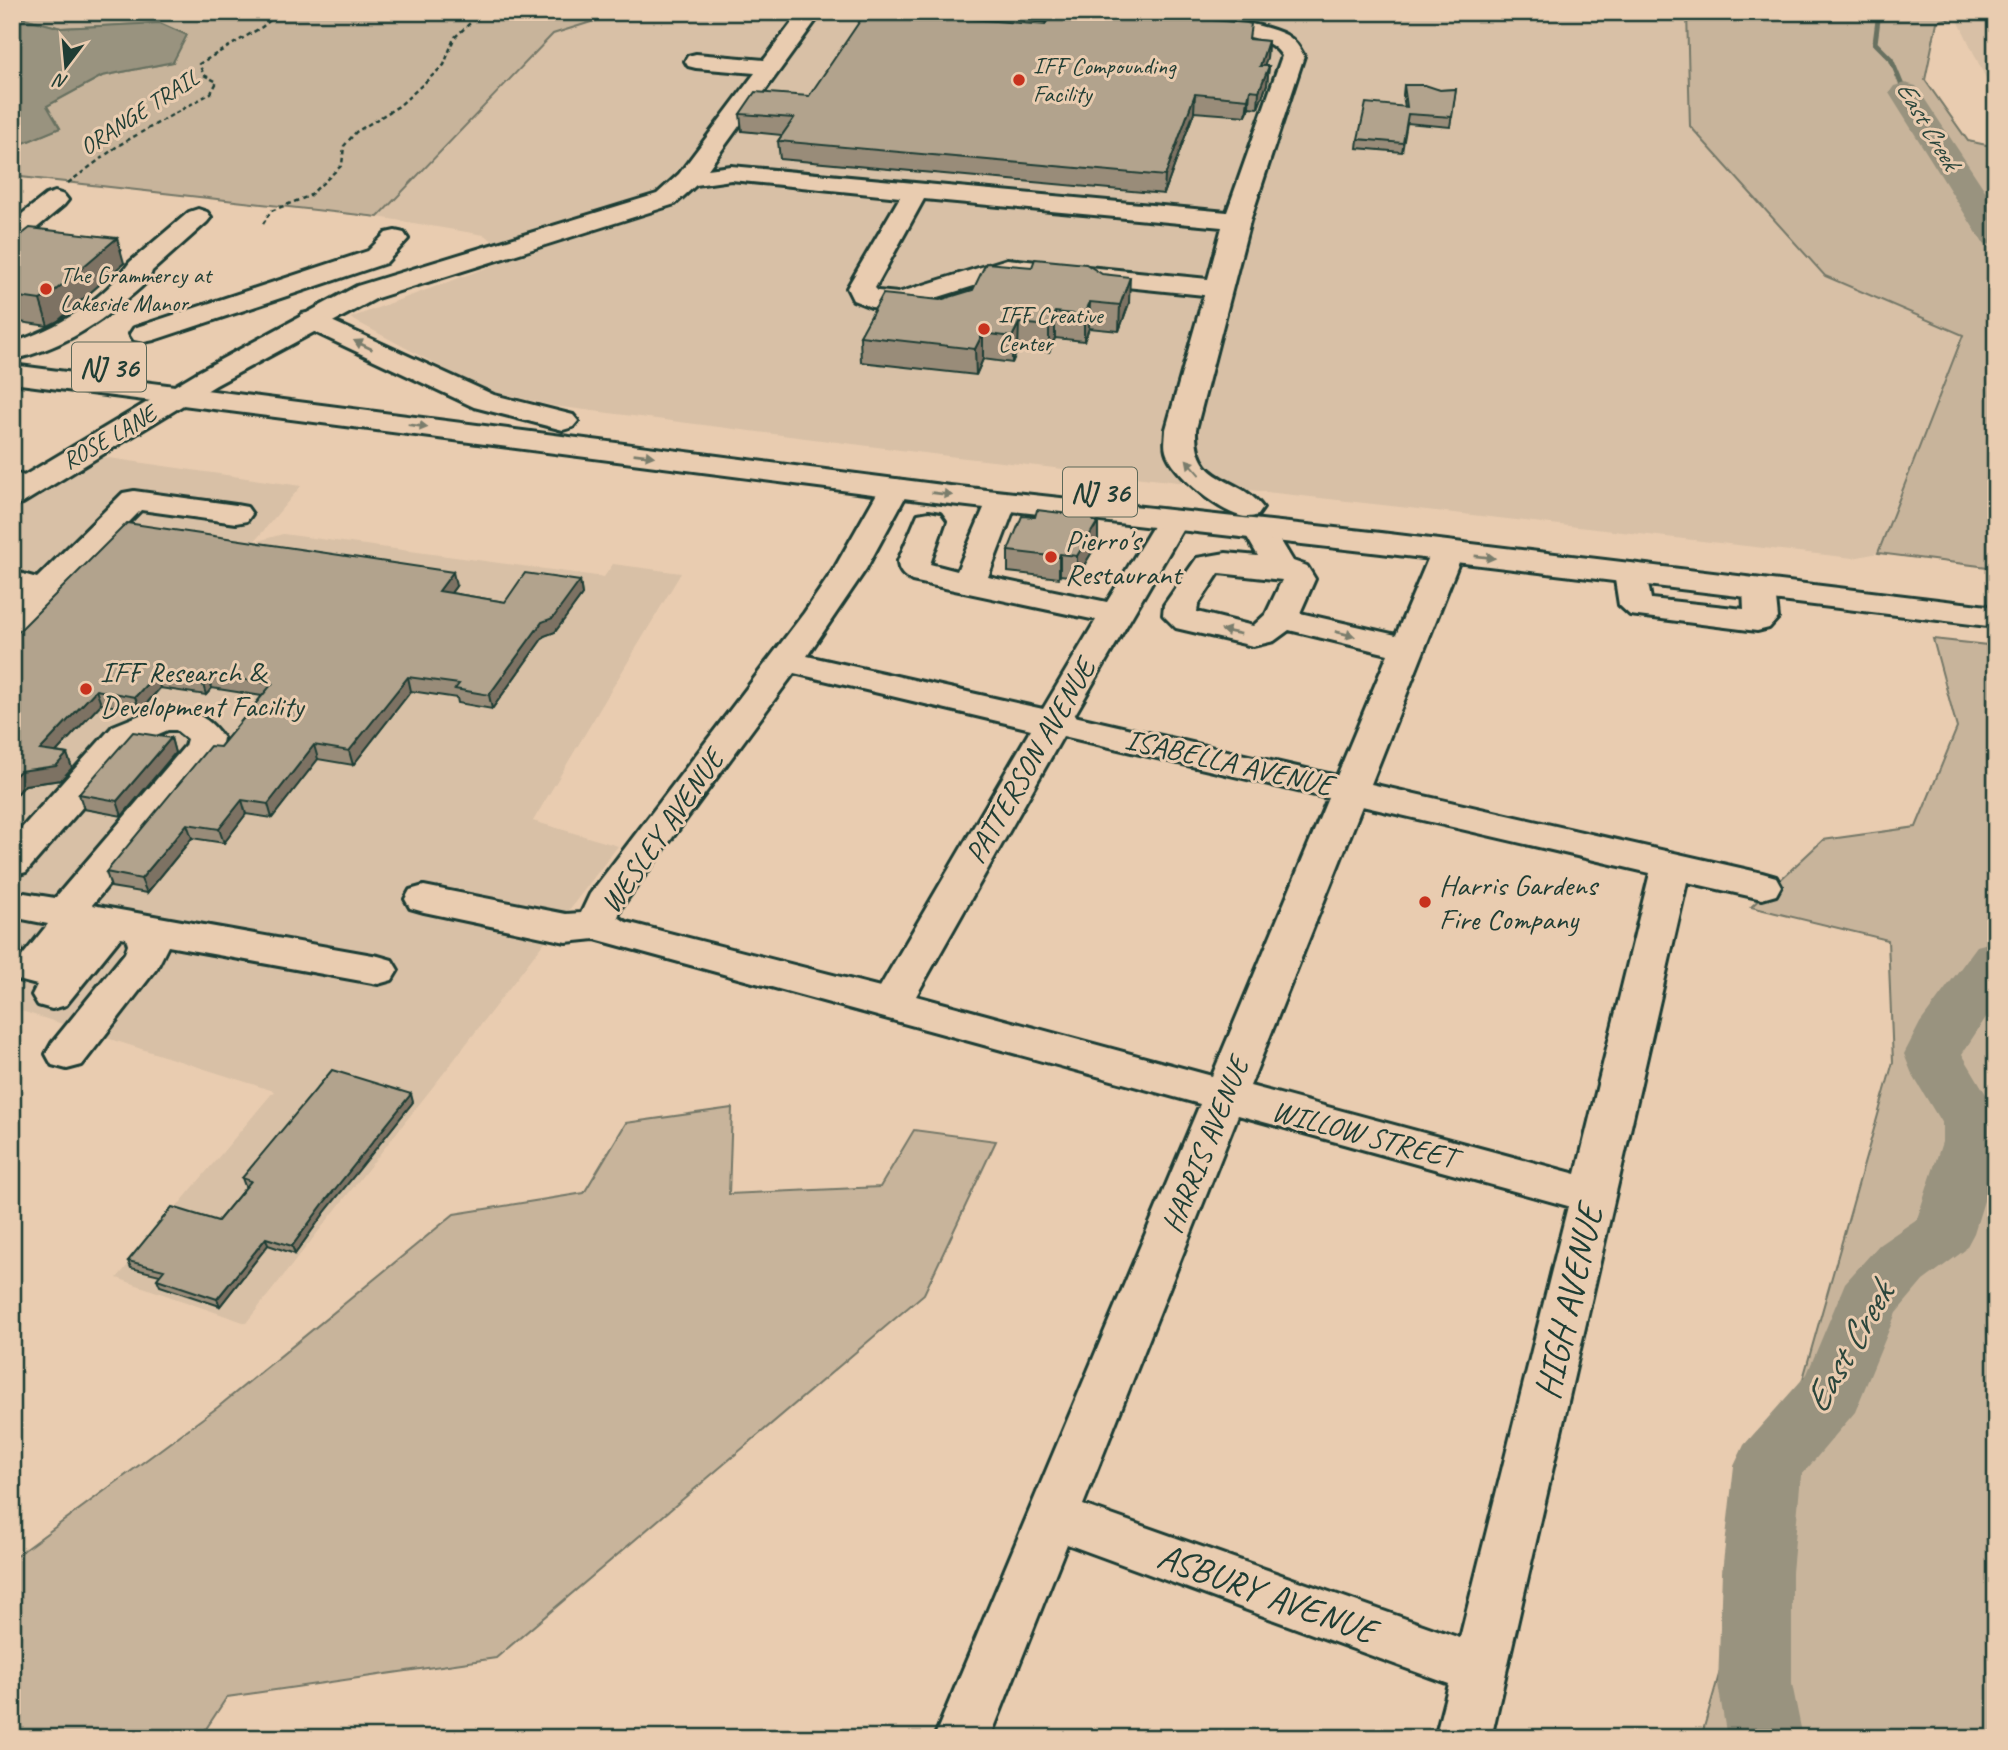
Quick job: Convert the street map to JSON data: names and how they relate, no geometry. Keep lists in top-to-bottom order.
{
  "streets": {
    "main road": [
      "NJ 36",
      "ROSE LANE",
      "PATTERSON AVENUE",
      "ISABELLA AVENUE",
      "WESLEY AVENUE",
      "WILLOW STREET",
      "HARRIS AVENUE",
      "HIGH AVENUE",
      "ASBURY AVENUE"
    ],
    "path": ["ORANGE TRAIL"]
  },
  "crossings": [
    ["NJ 36", "ROSE LANE"],
    ["NJ 36", "PATTERSON AVENUE"],
    ["NJ 36", "WESLEY AVENUE"],
    ["NJ 36", "HARRIS AVENUE"],
    ["PATTERSON AVENUE", "ISABELLA AVENUE"],
    ["PATTERSON AVENUE", "WESLEY AVENUE"],
    ["PATTERSON AVENUE", "WILLOW STREET"],
    ["ISABELLA AVENUE", "WESLEY AVENUE"],
    ["ISABELLA AVENUE", "HARRIS AVENUE"],
    ["ISABELLA AVENUE", "HIGH AVENUE"],
    ["WESLEY AVENUE", "WILLOW STREET"],
    ["WILLOW STREET", "HARRIS AVENUE"],
    ["WILLOW STREET", "HIGH AVENUE"],
    ["HARRIS AVENUE", "ASBURY AVENUE"],
    ["HIGH AVENUE", "ASBURY AVENUE"]
  ],
  "water": ["East Creek"],
  "places": [
    "IFF Compounding Facility",
    "The Grammercy at Lakeside Manor",
    "IFF Creative Center",
    "Pierro's Restaurant",
    "IFF Research & Development Facility",
    "Harris Gardens Fire Company"
  ],
  "north": "bottom"
}
